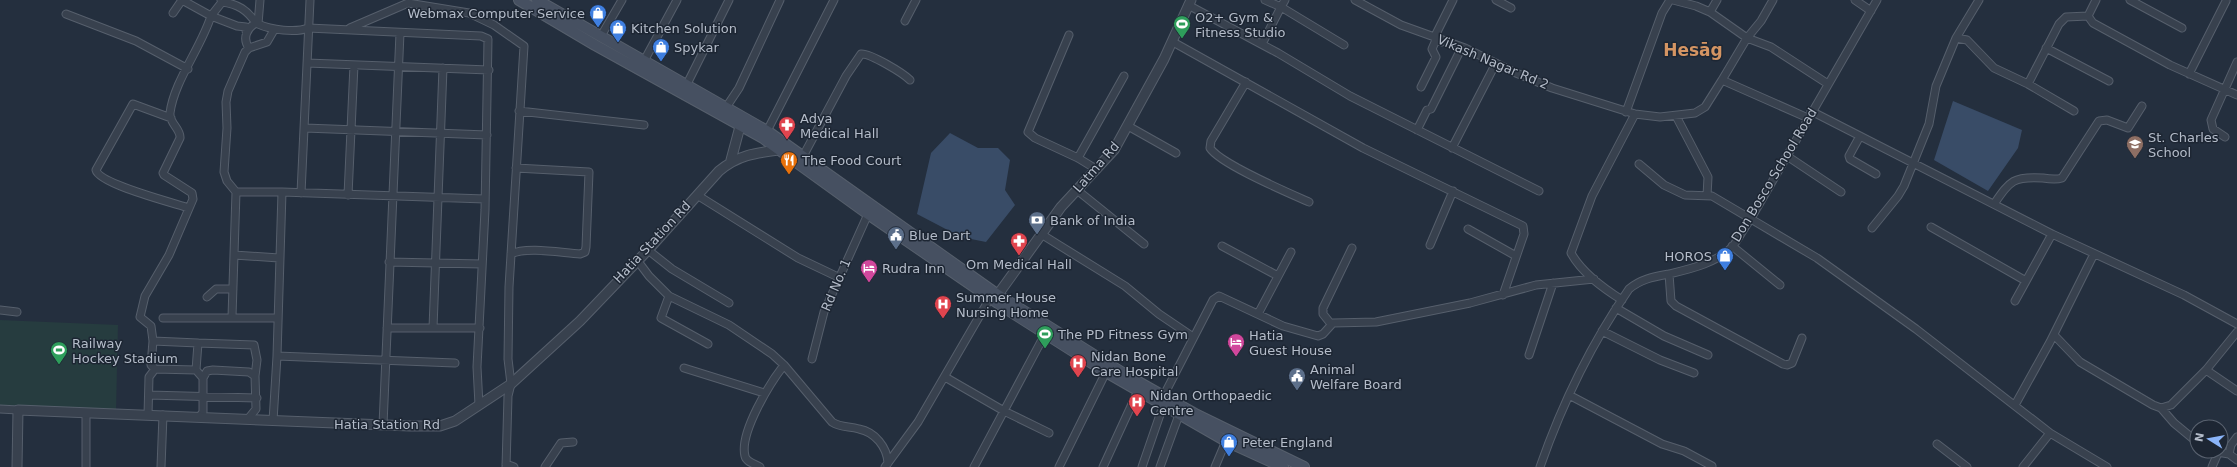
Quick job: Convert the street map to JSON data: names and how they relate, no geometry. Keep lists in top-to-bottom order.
{
  "streets": {
    "street": [
      "Vikash Nagar Rd 2",
      "Latma Rd",
      "Don Bosco School Road",
      "Hatia Station Rd",
      "Rd No. 1"
    ]
  },
  "districts": ["Hesāg"],
  "places": {
    "shop": [
      "Webmax Computer Service",
      "Kitchen Solution",
      "Spykar",
      "HOROS",
      "Peter England"
    ],
    "sports": ["O2+ Gym & Fitness Studio", "The PD Fitness Gym", "Railway Hockey Stadium"],
    "pharmacy": ["Adya Medical Hall", "Om Medical Hall"],
    "school or university": ["St. Charles School"],
    "restaurant": ["The Food Court"],
    "bank": ["Bank of India"],
    "public building": ["Blue Dart", "Animal Welfare Board"],
    "hotel": ["Rudra Inn", "Hatia Guest House"],
    "hospital": ["Summer House Nursing Home", "Nidan Bone Care Hospital", "Nidan Orthopaedic Centre"]
  },
  "north": "left"
}
